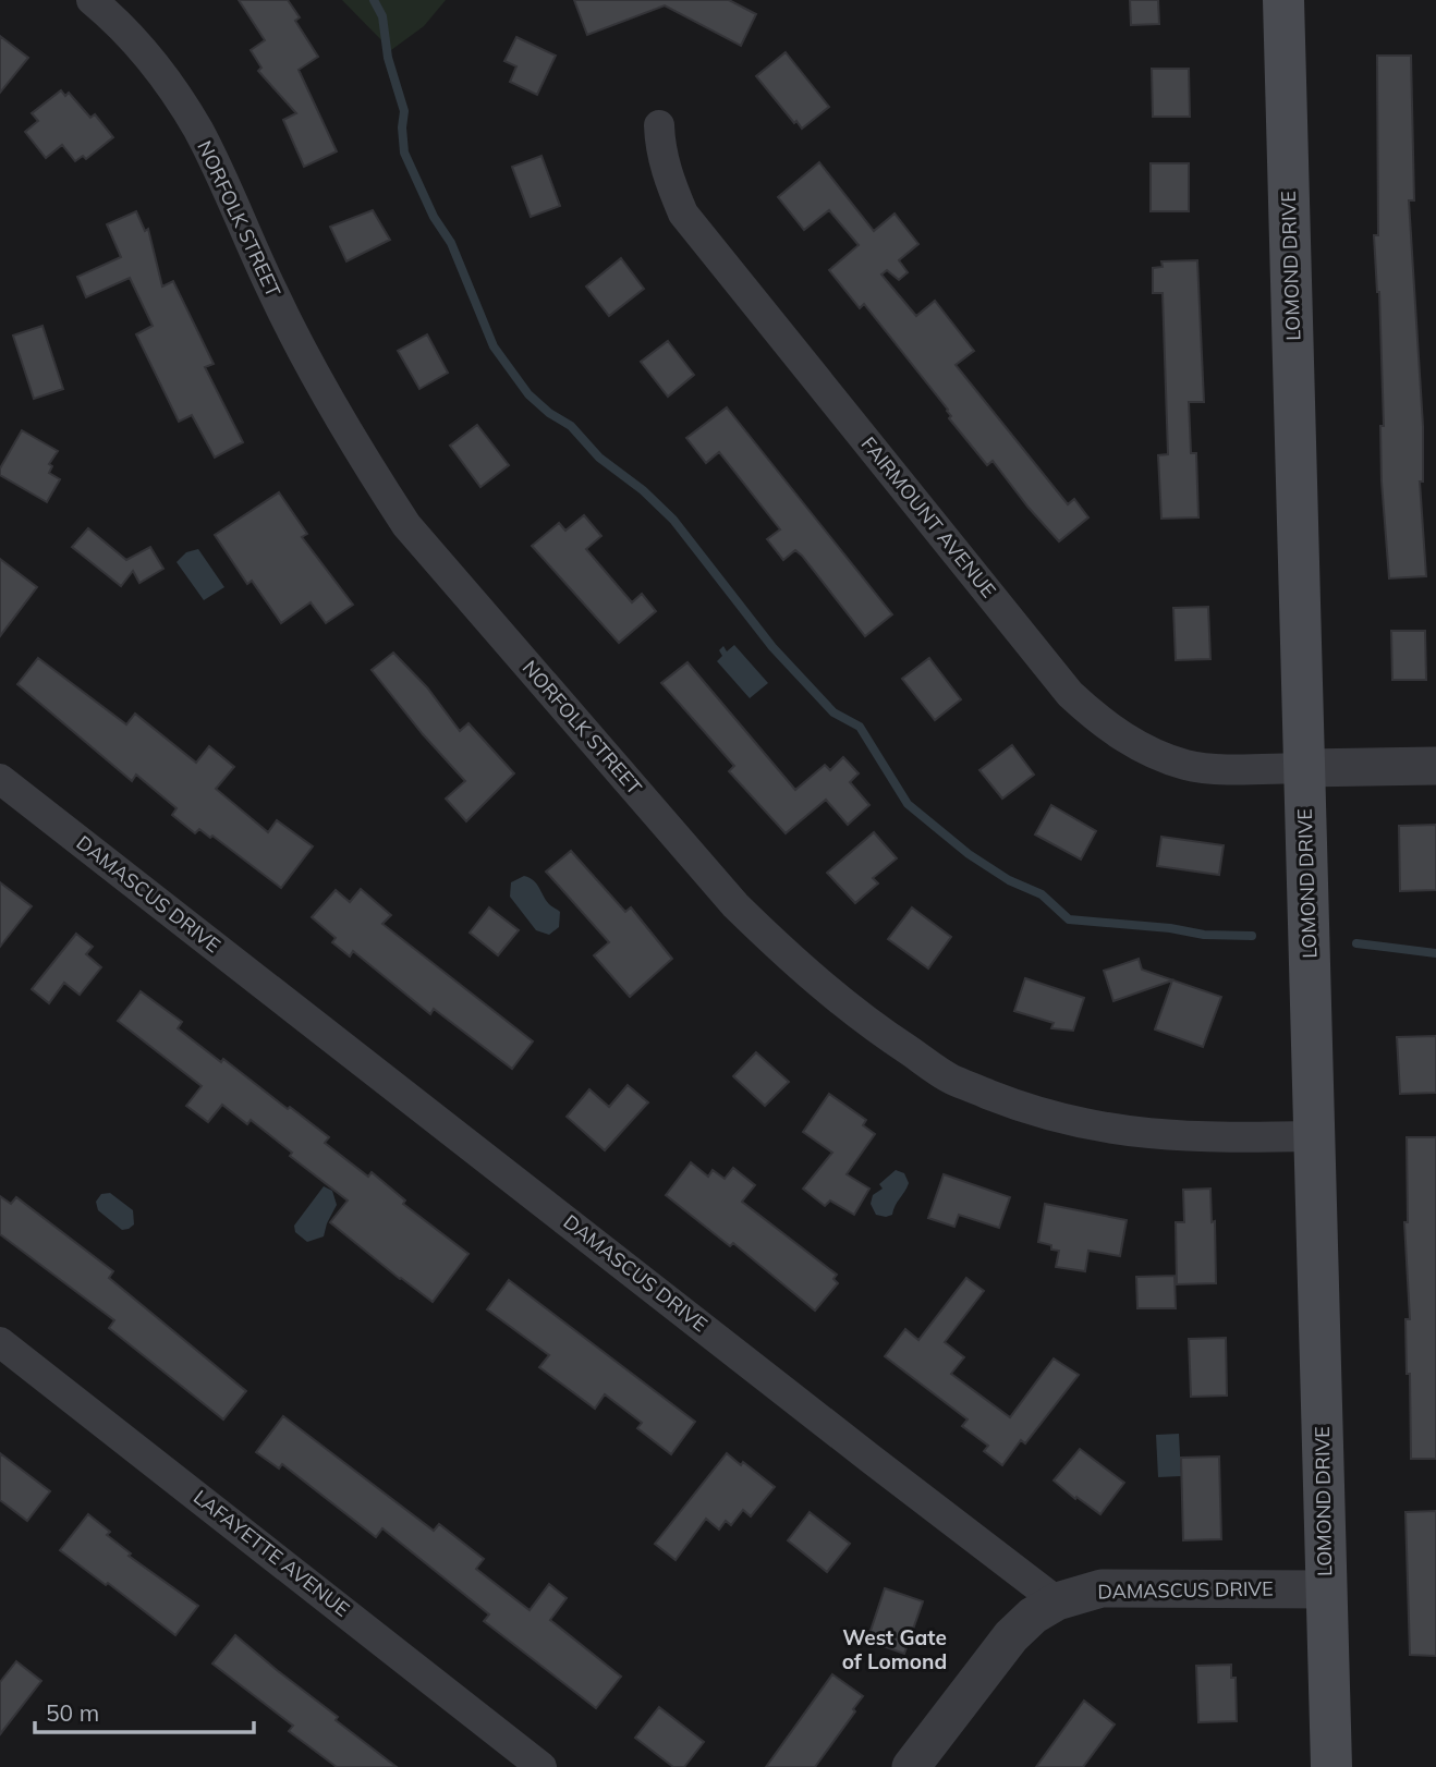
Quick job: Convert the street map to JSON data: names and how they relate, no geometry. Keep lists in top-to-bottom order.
{
  "streets": {
    "main road": ["LOMOND DRIVE"],
    "street": [
      "NORFOLK STREET",
      "FAIRMOUNT AVENUE",
      "DAMASCUS DRIVE",
      "LAFAYETTE AVENUE"
    ]
  },
  "crossings": [
    ["NORFOLK STREET", "LOMOND DRIVE"],
    ["LOMOND DRIVE", "FAIRMOUNT AVENUE"],
    ["LOMOND DRIVE", "DAMASCUS DRIVE"]
  ],
  "districts": ["West Gate of Lomond"],
  "scale_bar": "50 m"
}
